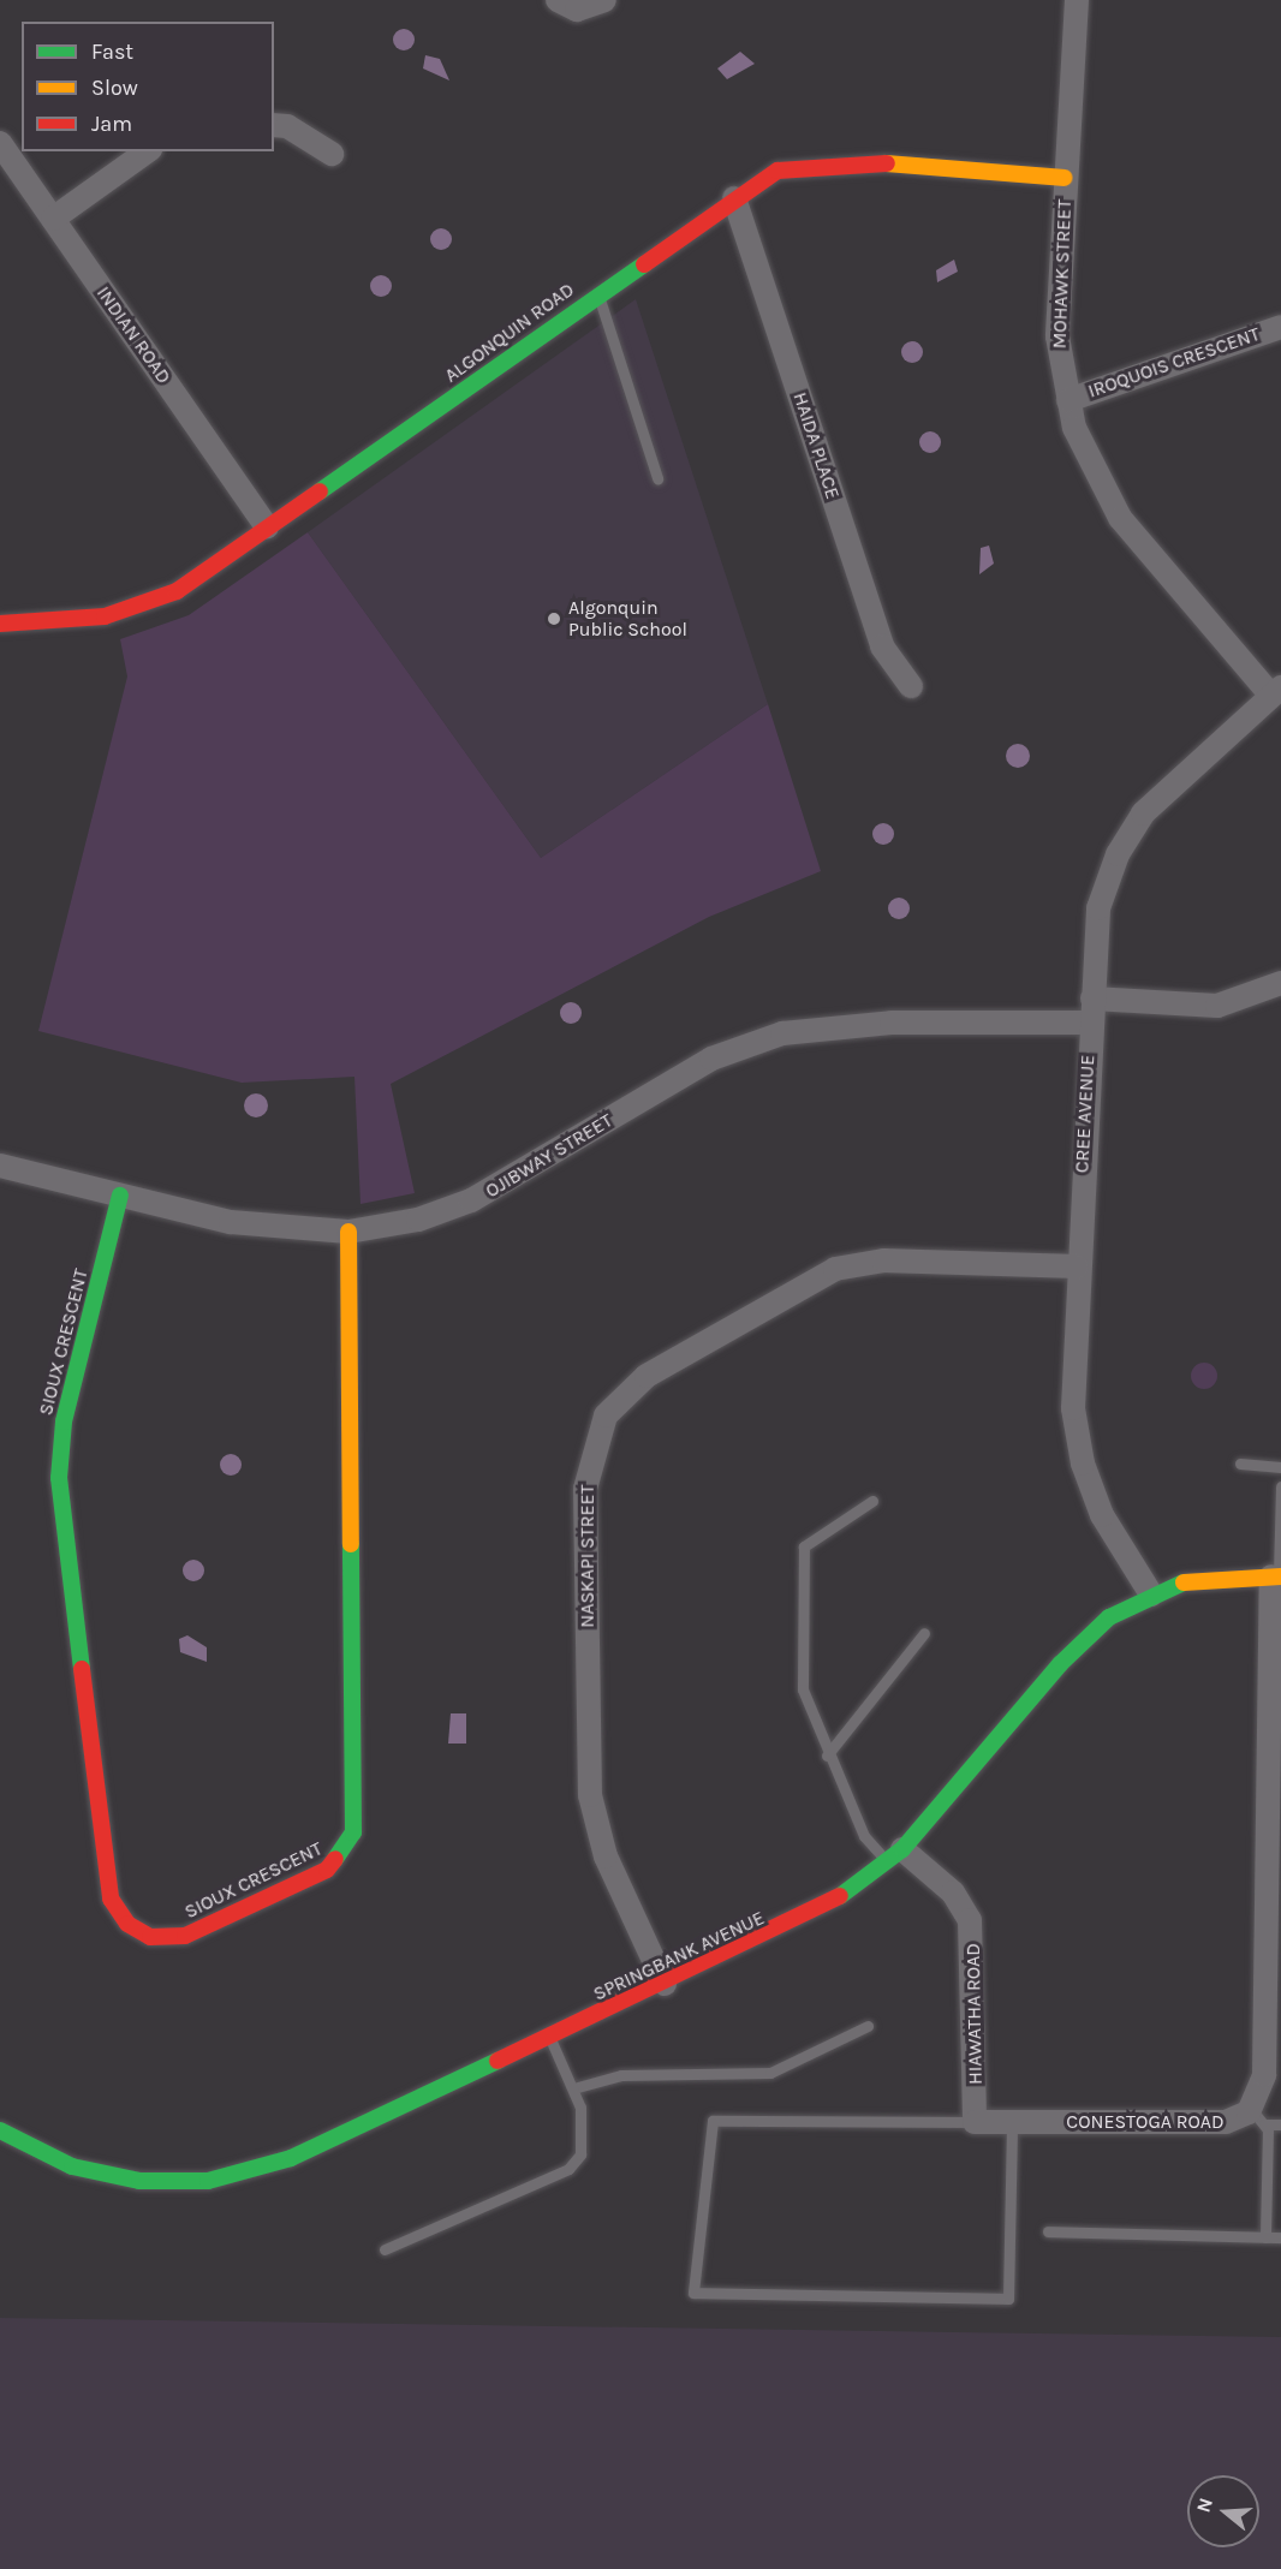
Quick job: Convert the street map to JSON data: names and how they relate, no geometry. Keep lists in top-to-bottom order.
{
  "streets": {
    "street": [
      "MOHAWK STREET",
      "ALGONQUIN ROAD",
      "INDIAN ROAD",
      "IROQUOIS CRESCENT",
      "HAIDA PLACE",
      "CREE AVENUE",
      "OJIBWAY STREET",
      "SIOUX CRESCENT",
      "NASKAPI STREET",
      "SPRINGBANK AVENUE",
      "HIAWATHA ROAD",
      "CONESTOGA ROAD"
    ]
  },
  "crossings": [
    ["MOHAWK STREET", "ALGONQUIN ROAD"],
    ["MOHAWK STREET", "IROQUOIS CRESCENT"],
    ["MOHAWK STREET", "CREE AVENUE"],
    ["ALGONQUIN ROAD", "INDIAN ROAD"],
    ["ALGONQUIN ROAD", "HAIDA PLACE"],
    ["CREE AVENUE", "OJIBWAY STREET"],
    ["CREE AVENUE", "NASKAPI STREET"],
    ["CREE AVENUE", "SPRINGBANK AVENUE"],
    ["OJIBWAY STREET", "SIOUX CRESCENT"],
    ["NASKAPI STREET", "SPRINGBANK AVENUE"],
    ["SPRINGBANK AVENUE", "HIAWATHA ROAD"],
    ["SPRINGBANK AVENUE", "CONESTOGA ROAD"],
    ["HIAWATHA ROAD", "CONESTOGA ROAD"]
  ],
  "places": ["Algonquin Public School"],
  "legend": ["Fast", "Slow", "Jam"],
  "north": "left"
}
